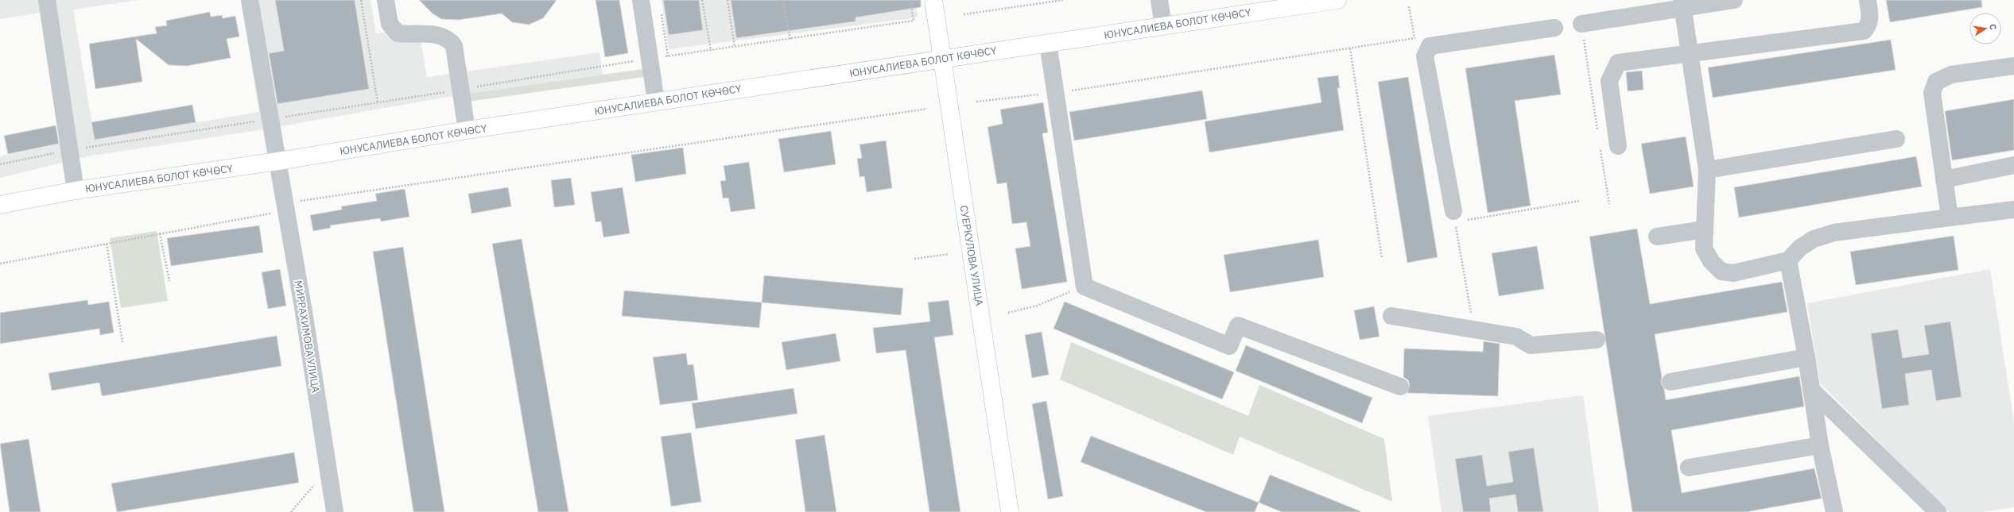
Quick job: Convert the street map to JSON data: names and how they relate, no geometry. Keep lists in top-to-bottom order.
{
  "streets": {
    "main road": ["ЮНУСАЛИЕВА БОЛОТ КӨЧӨСҮ", "СУЕРКУЛОВА УЛИЦА"],
    "street": ["МИРРАХИМОВА УЛИЦА"]
  },
  "crossings": [
    ["ЮНУСАЛИЕВА БОЛОТ КӨЧӨСҮ", "СУЕРКУЛОВА УЛИЦА"],
    ["ЮНУСАЛИЕВА БОЛОТ КӨЧӨСҮ", "МИРРАХИМОВА УЛИЦА"]
  ],
  "north": "right"
}
